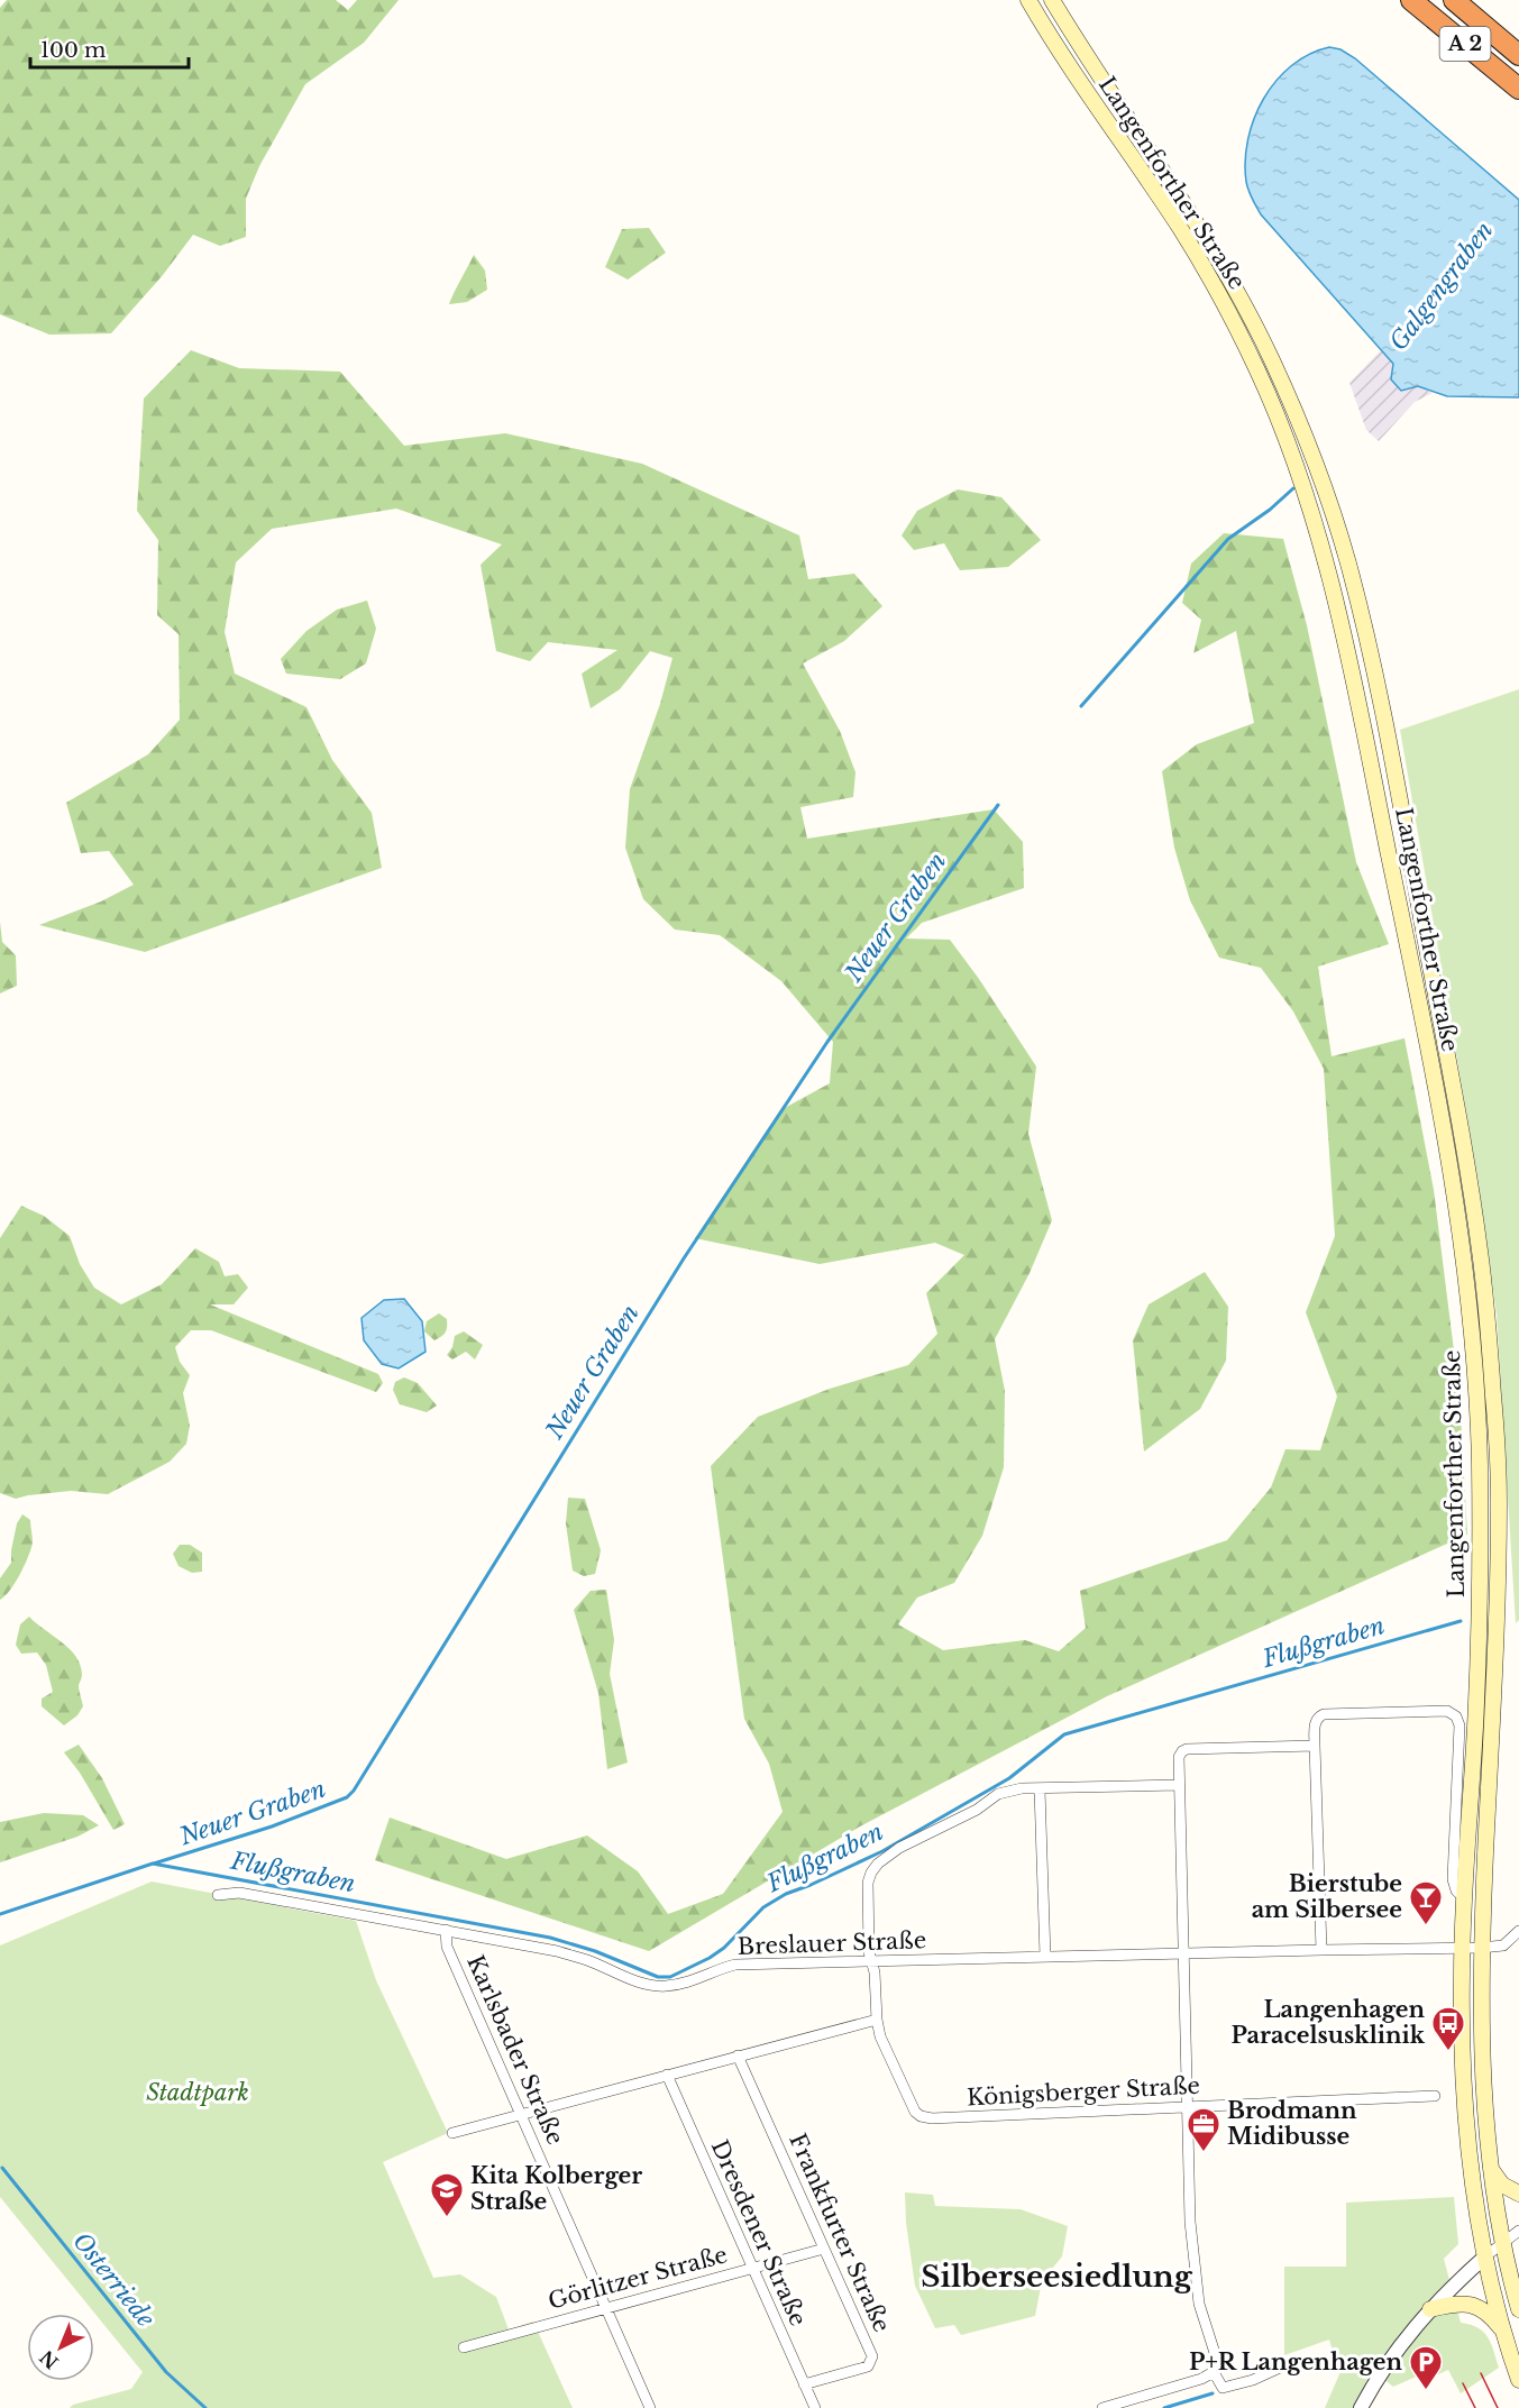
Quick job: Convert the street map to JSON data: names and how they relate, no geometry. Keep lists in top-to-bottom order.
{
  "streets": {
    "highway": ["A 2"],
    "main road": ["Langenforther Straße"],
    "street": [
      "Breslauer Straße",
      "Karlsbader Straße",
      "Königsberger Straße",
      "Dresdener Straße",
      "Frankfurter Straße",
      "Görlitzer Straße"
    ]
  },
  "crossings": [
    ["Langenforther Straße", "Breslauer Straße"],
    ["Breslauer Straße", "Karlsbader Straße"],
    ["Breslauer Straße", "Königsberger Straße"],
    ["Karlsbader Straße", "Görlitzer Straße"],
    ["Dresdener Straße", "Frankfurter Straße"],
    ["Dresdener Straße", "Görlitzer Straße"],
    ["Frankfurter Straße", "Görlitzer Straße"]
  ],
  "districts": ["Silberseesiedlung"],
  "water": [
    "Galgengraben",
    "Neuer Graben",
    "Flußgraben",
    "Osterriede"
  ],
  "parks": ["Stadtpark"],
  "places": {
    "bar": ["Bierstube am Silbersee"],
    "bus stop": ["Langenhagen Paracelsusklinik"],
    "office": ["Brodmann Midibusse"],
    "school or university": ["Kita Kolberger Straße"],
    "parking": ["P+R Langenhagen"]
  },
  "scale_bar": "100 m",
  "north": "bottom left"
}
